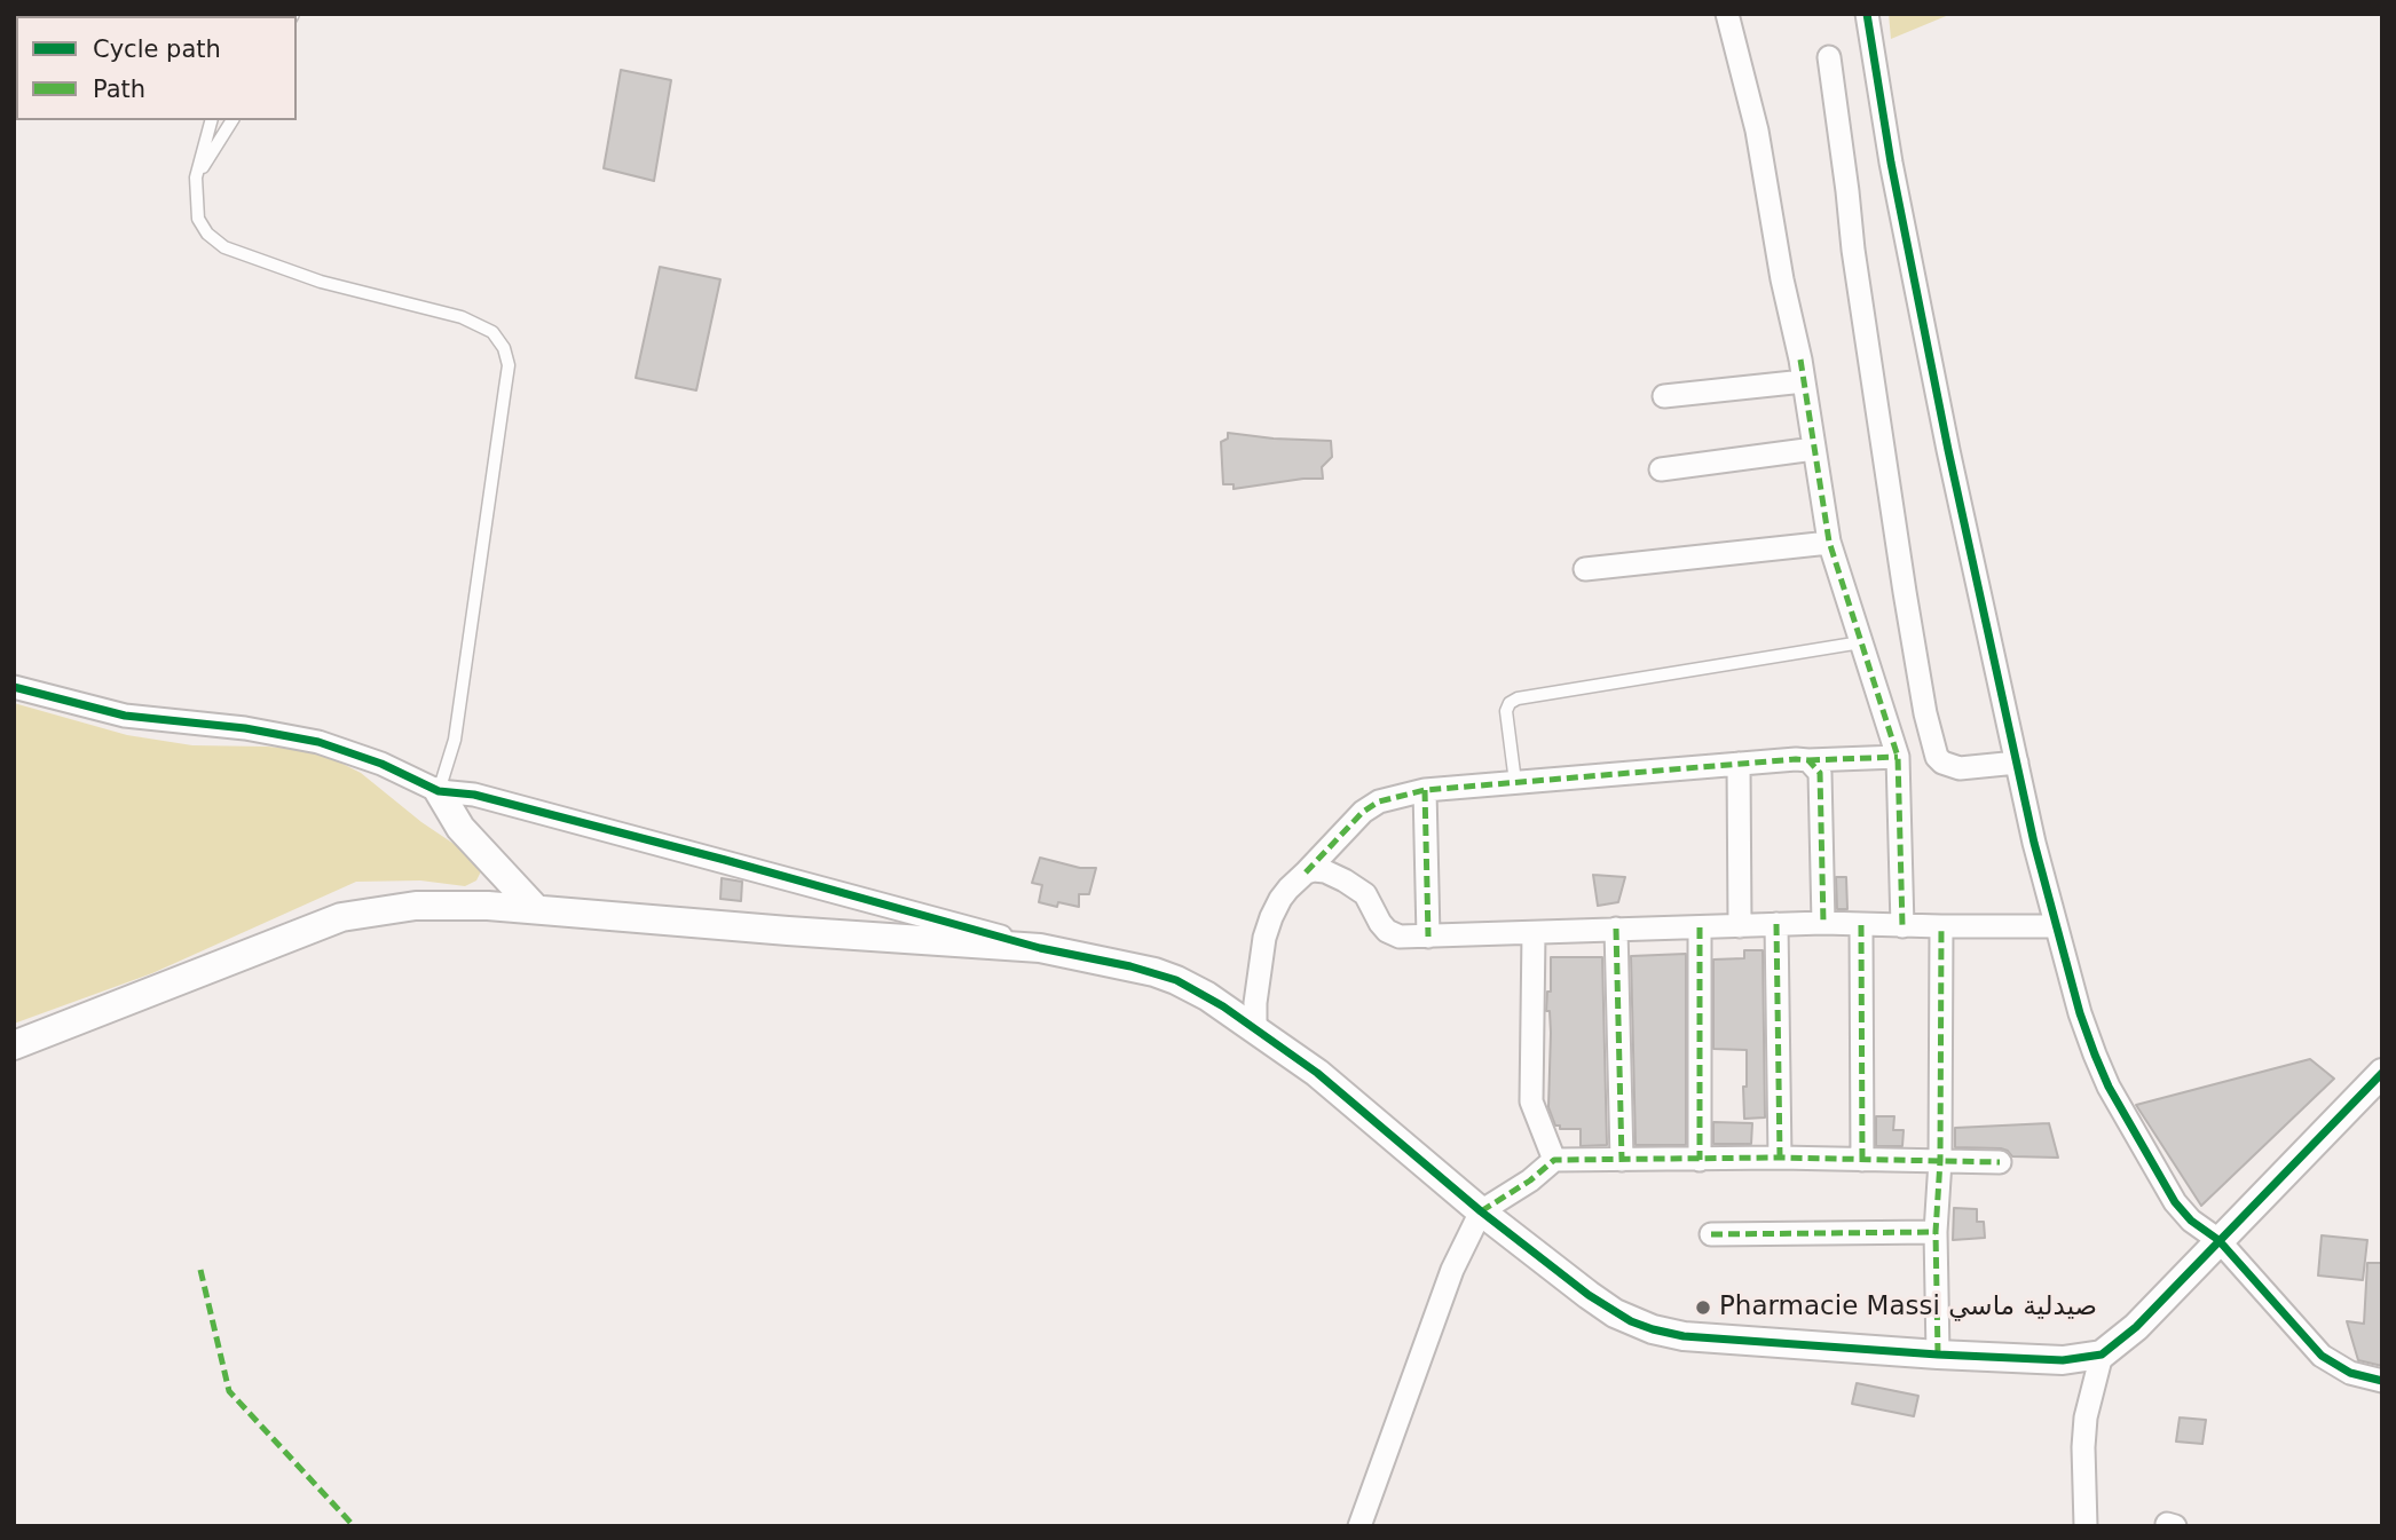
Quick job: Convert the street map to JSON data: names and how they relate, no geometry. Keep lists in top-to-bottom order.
{
  "places": ["Pharmacie Massi صيدلية ماسي"],
  "legend": ["Cycle path", "Path"]
}
